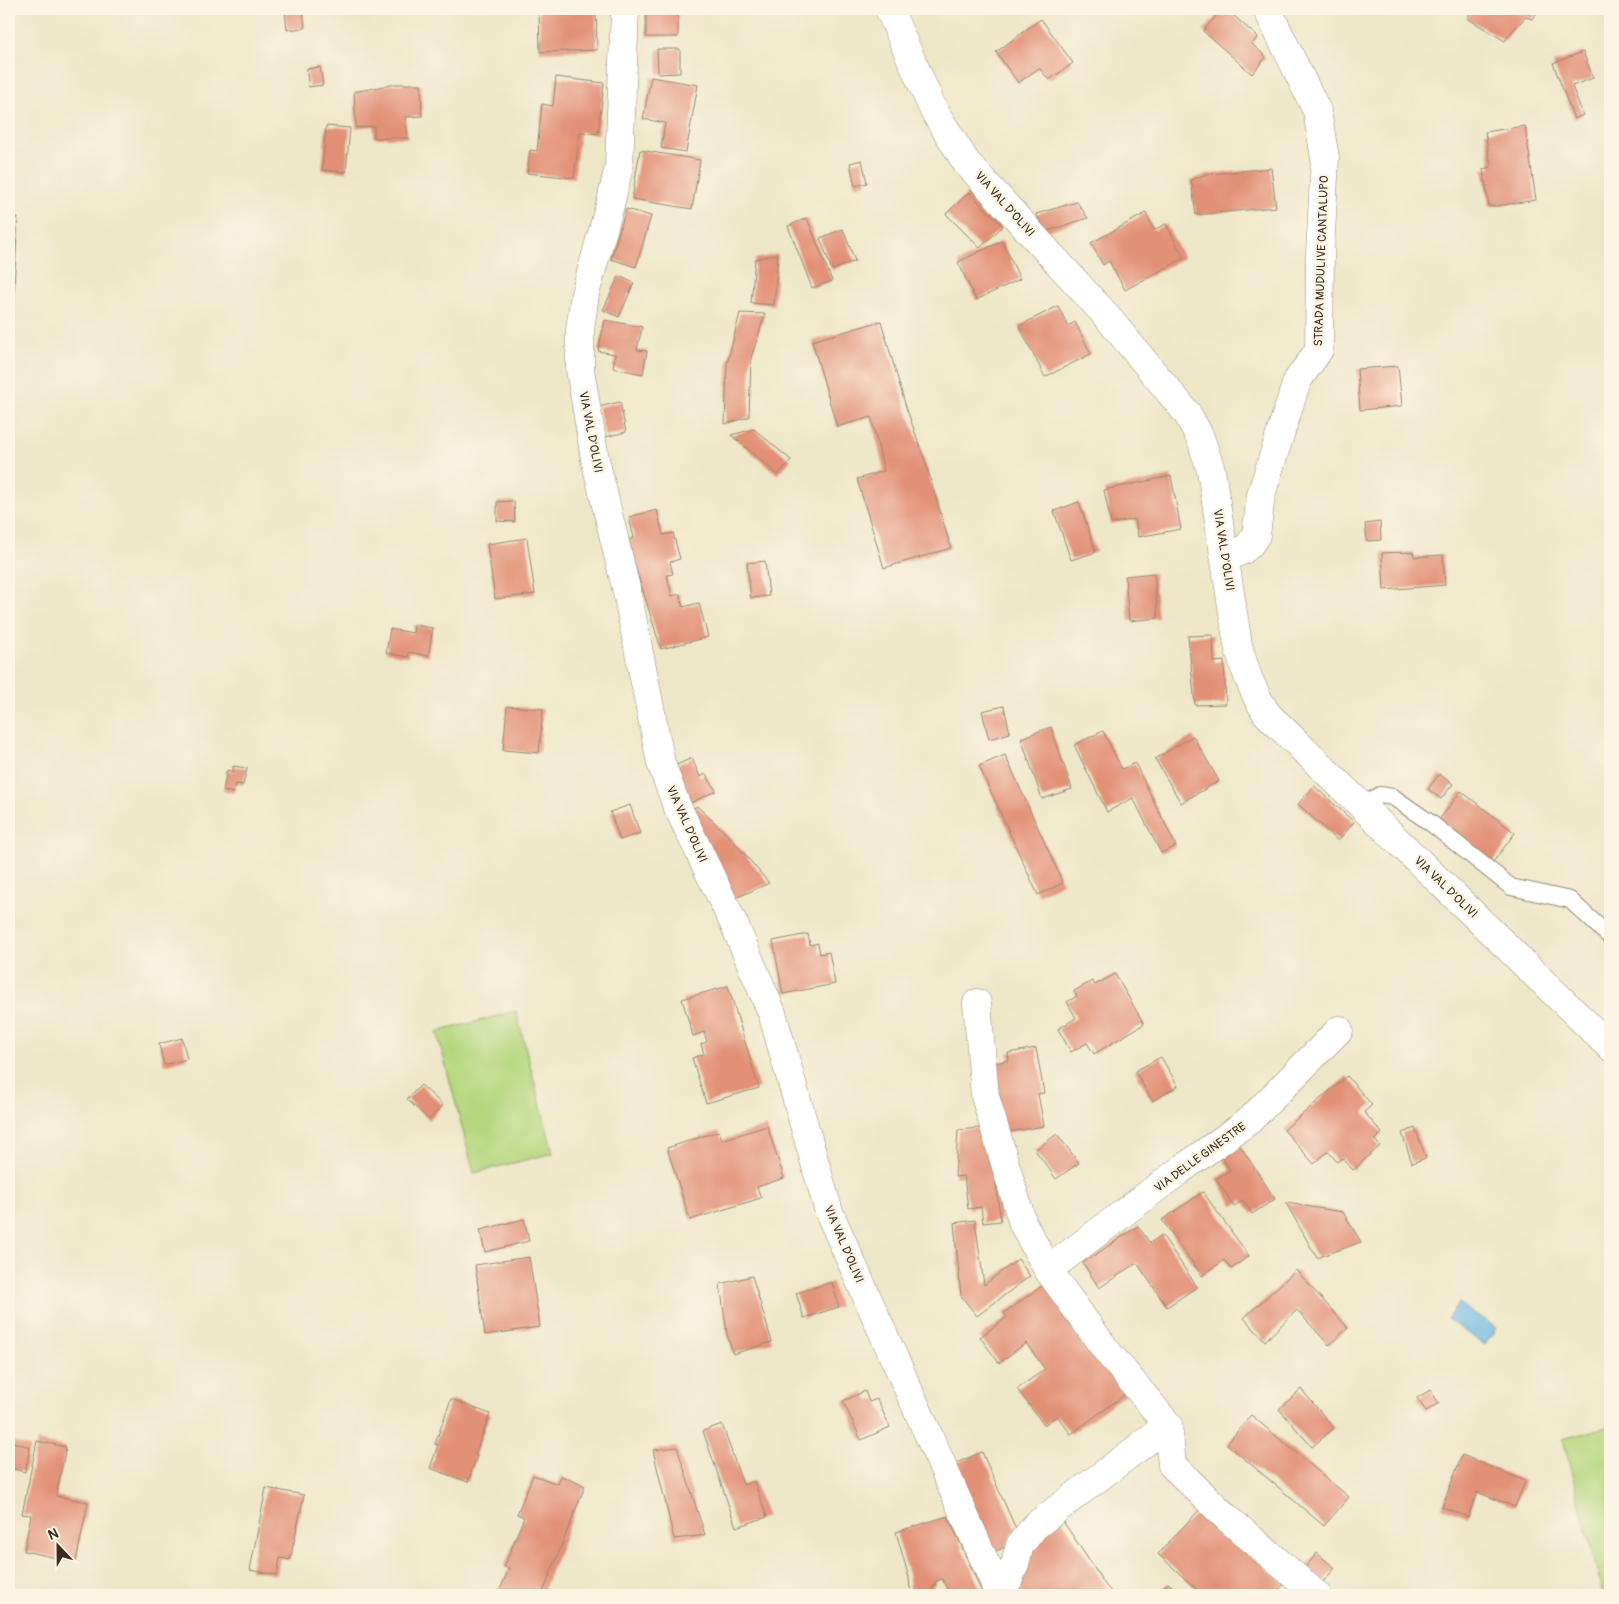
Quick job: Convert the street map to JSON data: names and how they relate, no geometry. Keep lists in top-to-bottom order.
{
  "streets": {
    "street": ["VIA VAL D'OLIVI", "STRADA MUDULIVE CANTALUPO", "VIA DELLE GINESTRE"]
  },
  "crossings": [
    ["VIA VAL D'OLIVI", "STRADA MUDULIVE CANTALUPO"]
  ],
  "north": "top"
}
